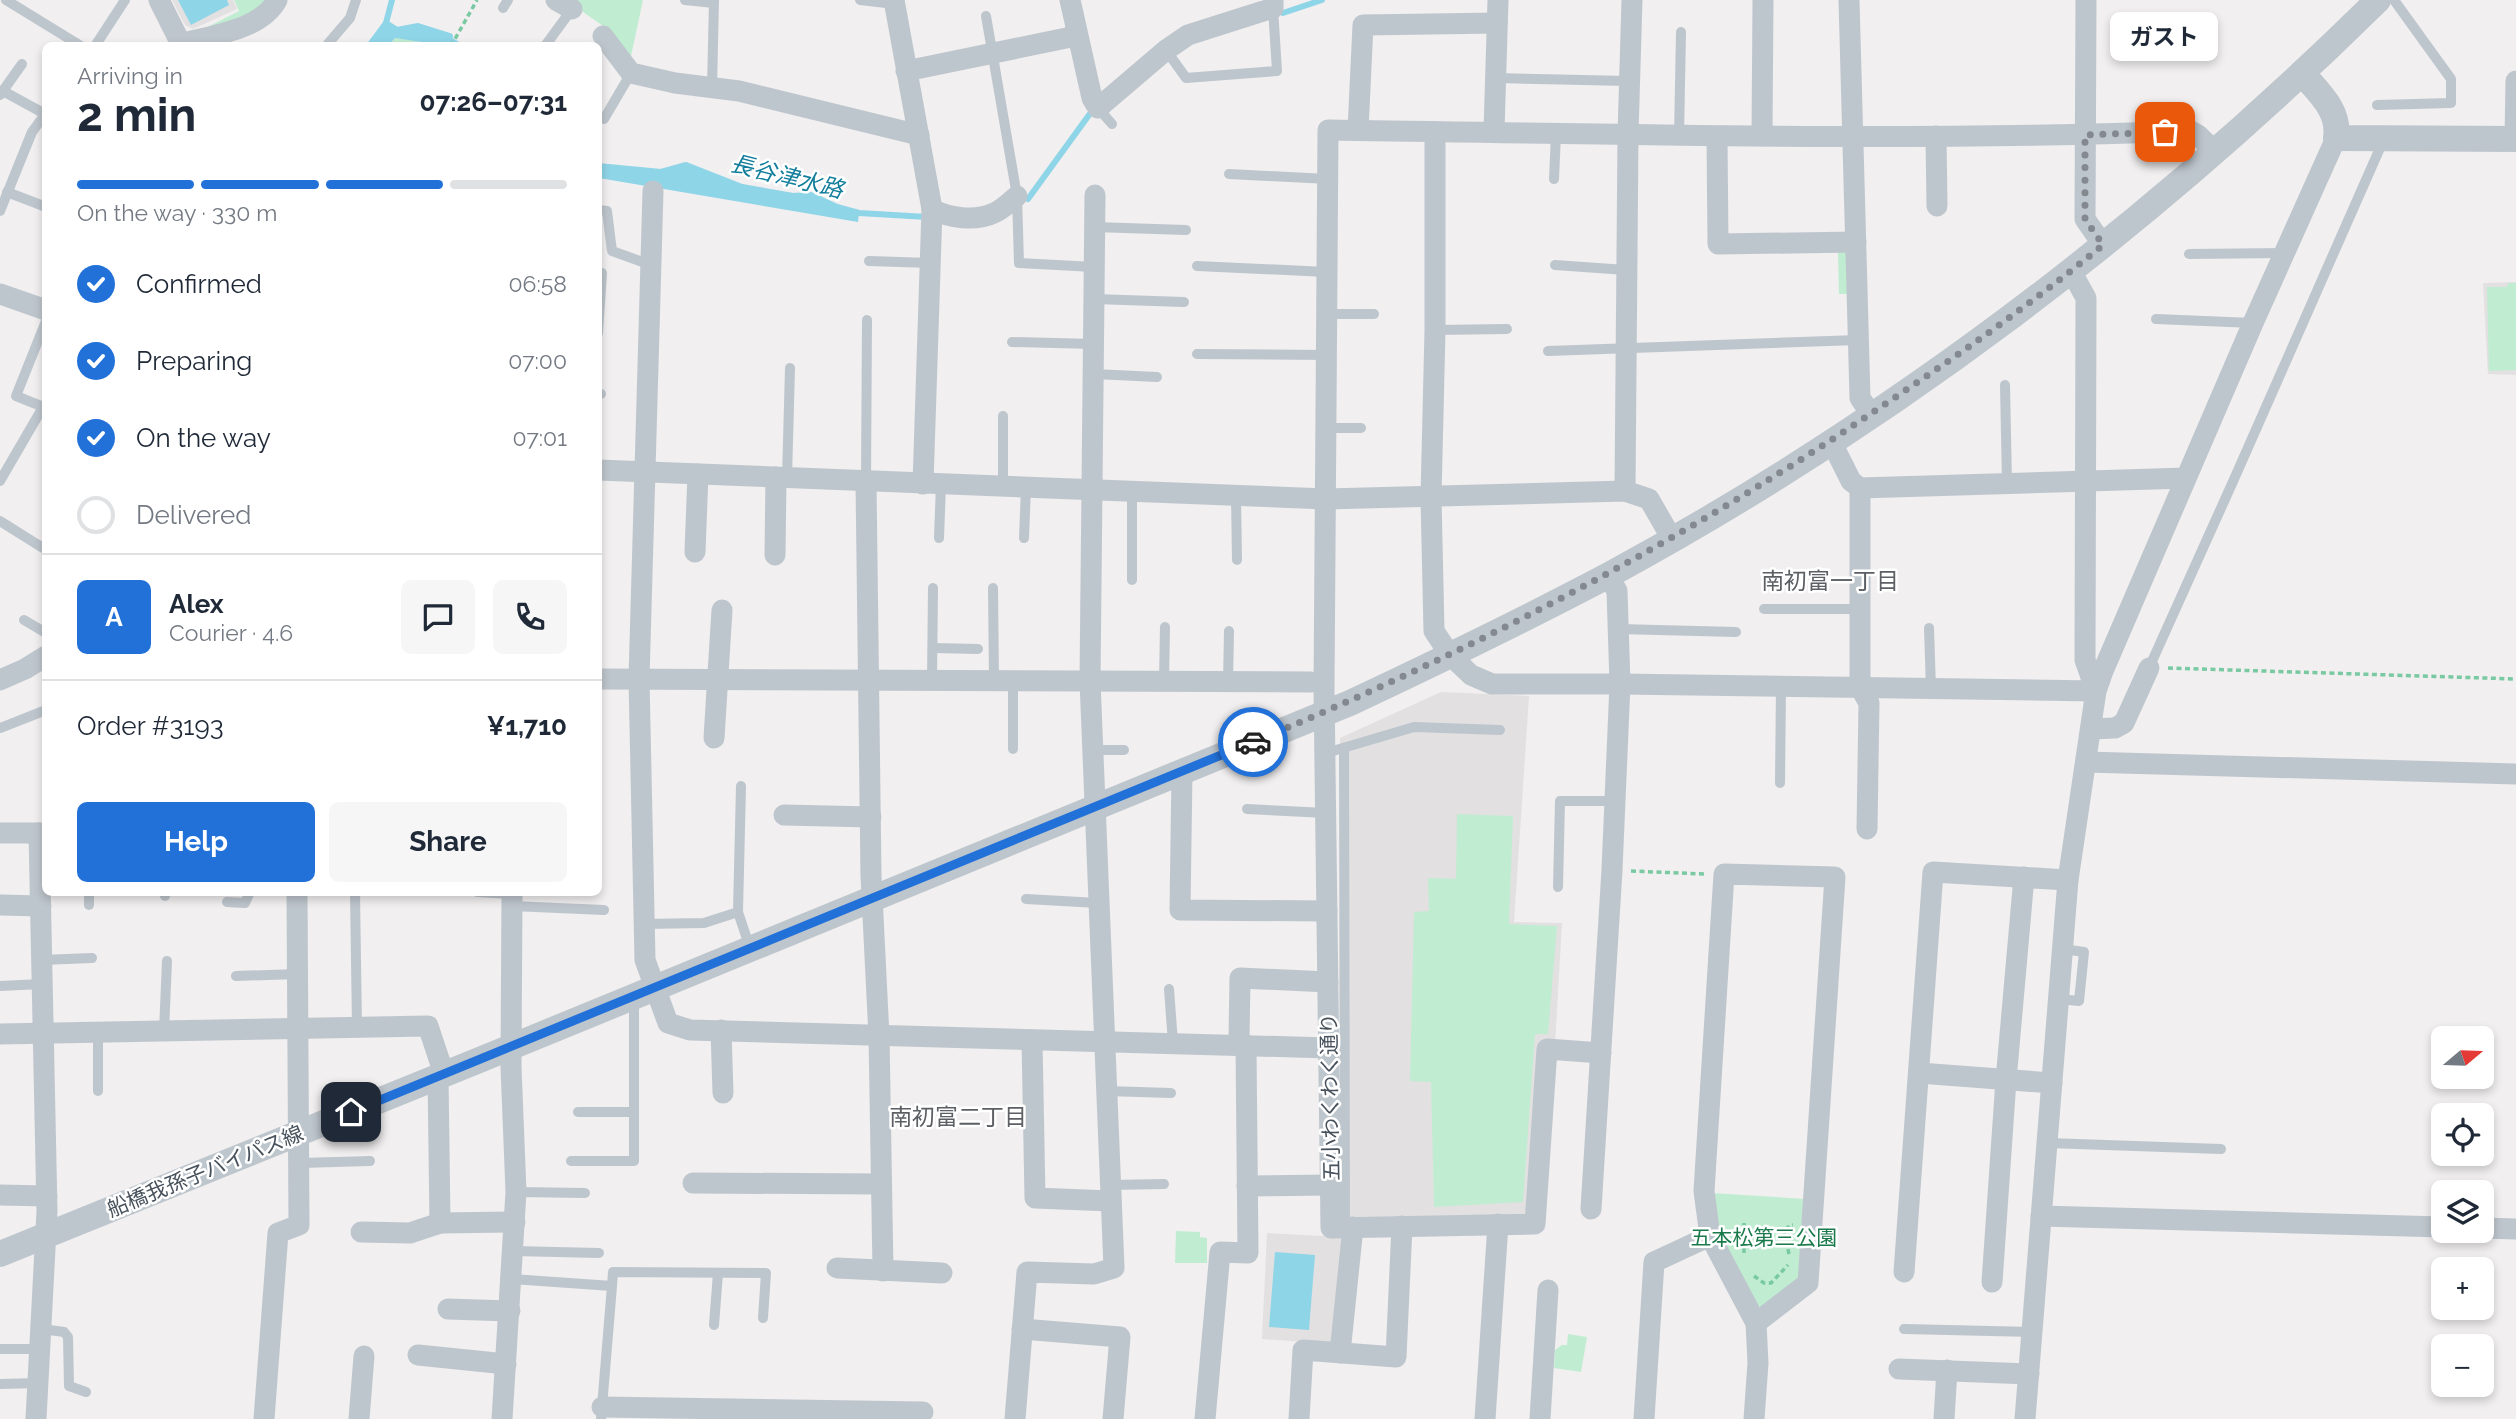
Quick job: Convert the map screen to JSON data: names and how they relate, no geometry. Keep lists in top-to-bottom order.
{
  "streets": {
    "street": ["五小わくわく通り", "船橋我孫子バイパス線"]
  },
  "crossings": [
    ["五小わくわく通り", "船橋我孫子バイパス線"]
  ],
  "districts": ["南初富一丁目", "南初富二丁目"],
  "water": ["長谷津水路"],
  "parks": ["五本松第三公園"],
  "places": ["ガスト"],
  "north": "right",
  "page": {
    "bubble": "ガスト",
    "heading": ["2 min", "Arriving in", "07:26–07:31"],
    "panel": [
      "Alex",
      "Courier · 4.6",
      "Order #3193",
      "¥1,710"
    ],
    "bar": "On the way · 330 m",
    "list": [
      ["Confirmed", "06:58"],
      ["Preparing", "07:00"],
      ["On the way", "07:01"],
      "Delivered"
    ],
    "round": "A",
    "buttons": ["Help", "Share"],
    "map_buttons": ["+", "−"]
  }
}
